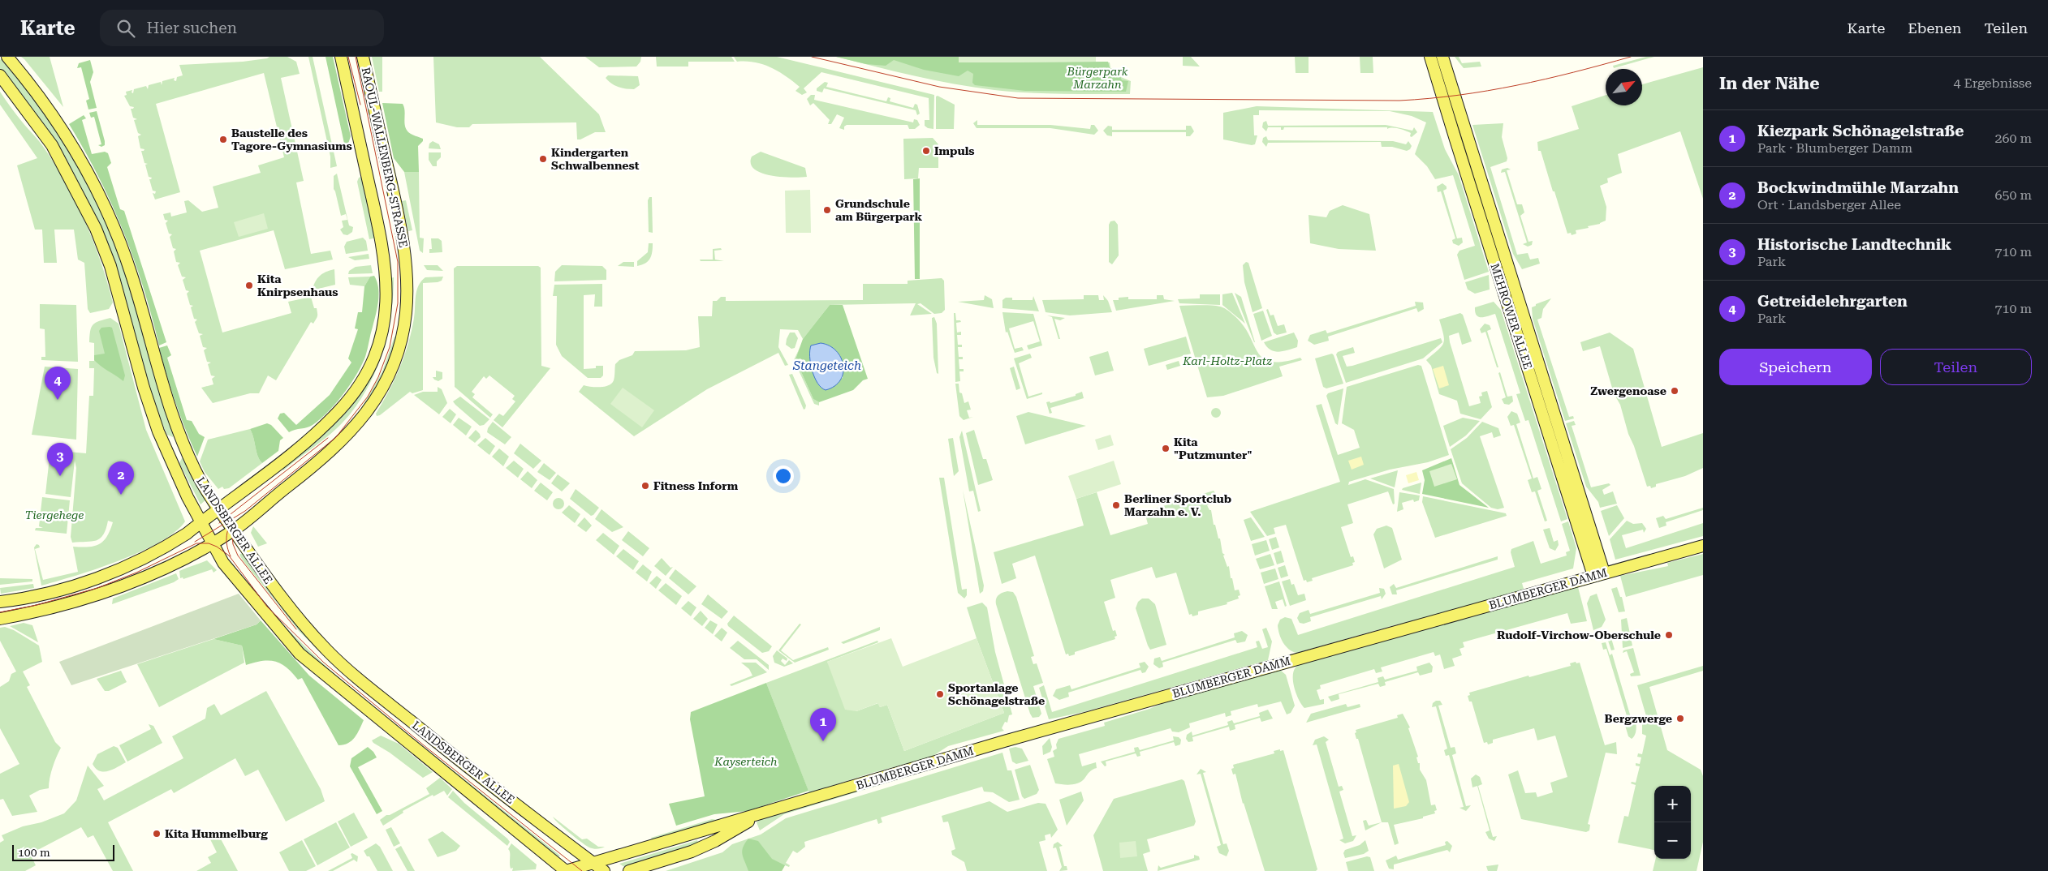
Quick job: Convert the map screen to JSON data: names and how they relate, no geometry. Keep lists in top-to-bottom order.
{
  "streets": {
    "main road": [
      "RAOUL-WALLENBERG-STRASSE",
      "MEHROWER ALLEE",
      "LANDSBERGER ALLEE",
      "BLUMBERGER DAMM"
    ]
  },
  "crossings": [
    ["RAOUL-WALLENBERG-STRASSE", "LANDSBERGER ALLEE"],
    ["MEHROWER ALLEE", "BLUMBERGER DAMM"],
    ["LANDSBERGER ALLEE", "BLUMBERGER DAMM"]
  ],
  "water": ["Stangeteich"],
  "parks": [
    "Bürgerpark Marzahn",
    "Karl-Holtz-Platz",
    "Tiergehege",
    "Kayserteich"
  ],
  "places": [
    "Baustelle des Tagore-Gymnasiums",
    "Impuls",
    "Kindergarten Schwalbennest",
    "Grundschule am Bürgerpark",
    "Kita Knirpsenhaus",
    "Zwergenoase",
    "Kita \"Putzmunter\"",
    "Fitness Inform",
    "Berliner Sportclub Marzahn e. V.",
    "Rudolf-Virchow-Oberschule",
    "Sportanlage Schönagelstraße",
    "Bergzwerge",
    "Kita Hummelburg"
  ],
  "scale_bar": "100 m",
  "north": "top right",
  "page": {
    "header": "Karte",
    "search": "Hier suchen",
    "nav": ["Karte", "Ebenen", "Teilen"],
    "heading": ["In der Nähe", "4 Ergebnisse"],
    "list": [
      {
        "mark": "1",
        "name": "Kiezpark Schönagelstraße",
        "note": "Park · Blumberger Damm",
        "value": "260 m"
      },
      {
        "mark": "2",
        "name": "Bockwindmühle Marzahn",
        "note": "Ort · Landsberger Allee",
        "value": "650 m"
      },
      {
        "mark": "3",
        "name": "Historische Landtechnik",
        "note": "Park",
        "value": "710 m"
      },
      {
        "mark": "4",
        "name": "Getreidelehrgarten",
        "note": "Park",
        "value": "710 m"
      }
    ],
    "buttons": ["Speichern", "Teilen"],
    "pins": [
      "4",
      "3",
      "2",
      "1"
    ],
    "map_buttons": ["+", "−"],
    "scale": "100 m"
  }
}
